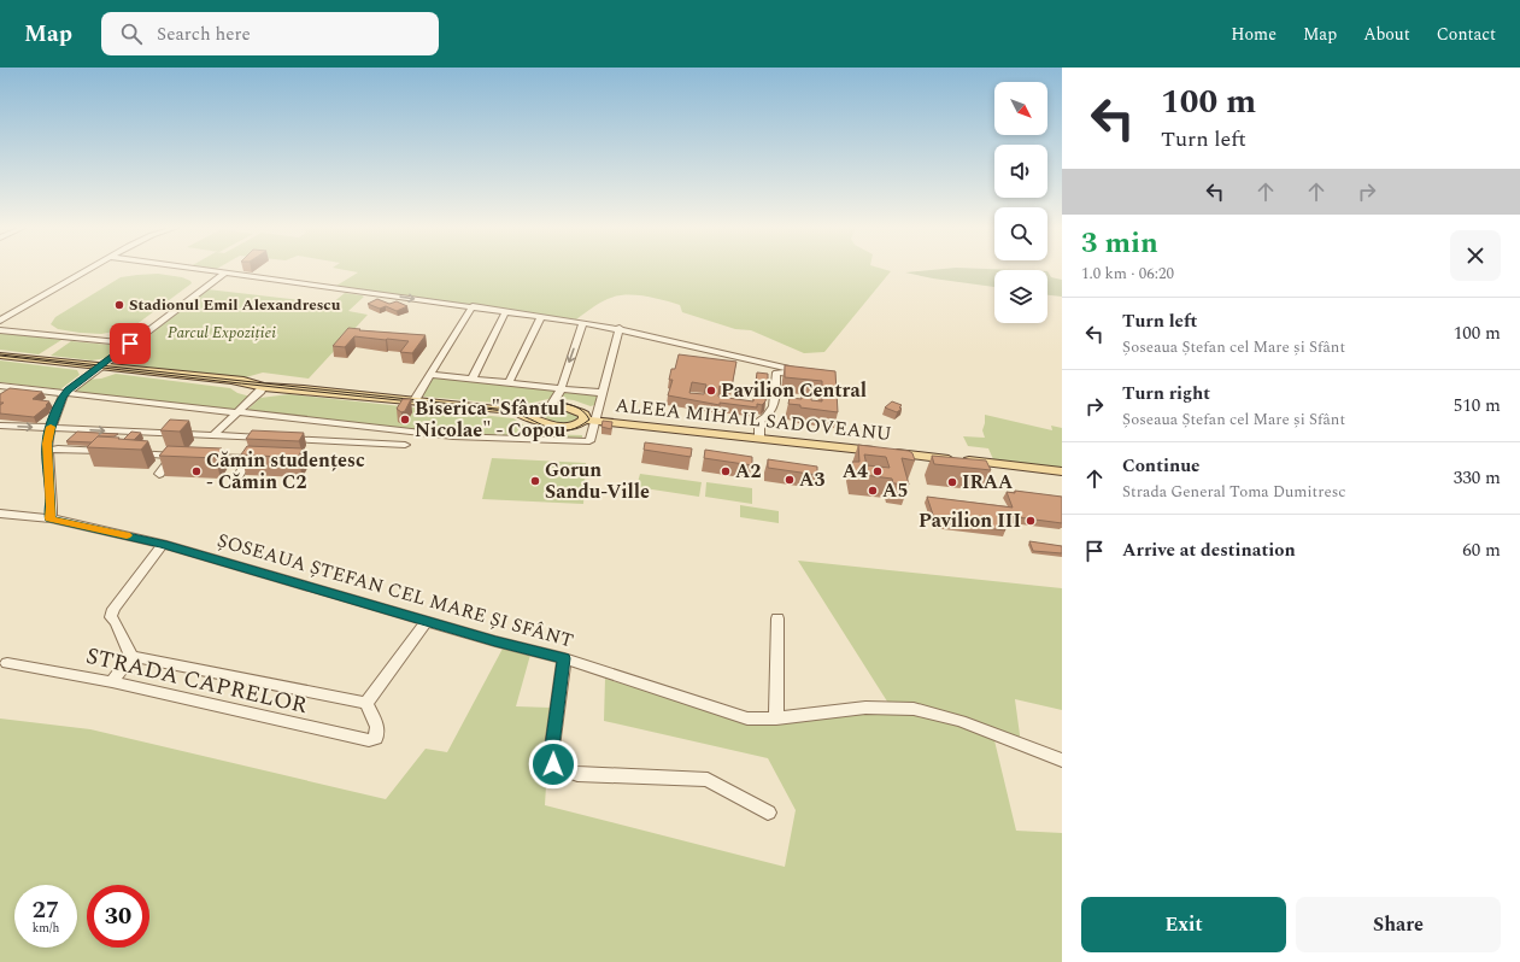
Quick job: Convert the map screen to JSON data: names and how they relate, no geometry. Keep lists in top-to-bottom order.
{
  "streets": {
    "main road": ["ALEEA MIHAIL SADOVEANU"],
    "street": ["ȘOSEAUA ȘTEFAN CEL MARE ȘI SFÂNT", "STRADA CAPRELOR"]
  },
  "parks": ["Parcul Expoziției"],
  "places": [
    "Stadionul Emil Alexandrescu",
    "Pavilion Central",
    "Biserica \"Sfântul Nicolae\" - Copou",
    "Cămin studențesc - Cămin C2",
    "A2",
    "A4",
    "A3",
    "Gorun Sandu-Ville",
    "IRAA",
    "A5",
    "Pavilion III"
  ],
  "north": "bottom right",
  "page": {
    "header": "Map",
    "search": "Search here",
    "nav": [
      "Home",
      "Map",
      "About",
      "Contact"
    ],
    "turn": ["100 m", "Turn left"],
    "heading": ["3 min", "1.0 km · 06:20"],
    "list": [
      {
        "name": "Turn left",
        "note": "Șoseaua Ștefan cel Mare și Sfânt",
        "value": "100 m"
      },
      {
        "name": "Turn right",
        "note": "Șoseaua Ștefan cel Mare și Sfânt",
        "value": "510 m"
      },
      {
        "name": "Continue",
        "note": "Strada General Toma Dumitresc",
        "value": "330 m"
      },
      {
        "name": "Arrive at destination",
        "value": "60 m"
      }
    ],
    "speed": "27 km/h",
    "limit": "30",
    "buttons": ["Exit", "Share"]
  }
}
